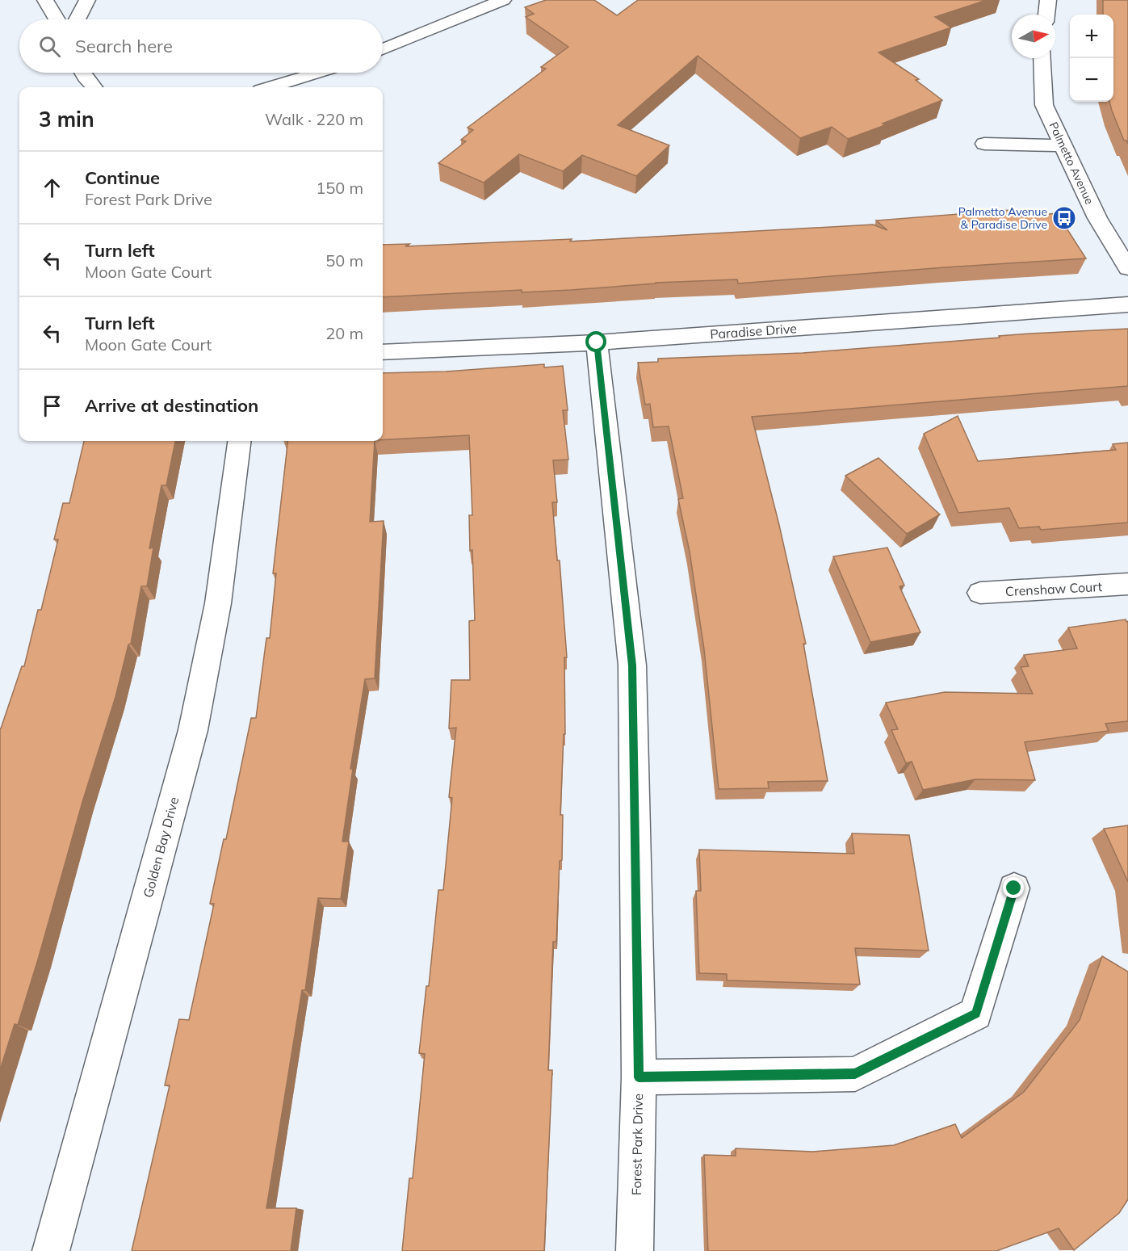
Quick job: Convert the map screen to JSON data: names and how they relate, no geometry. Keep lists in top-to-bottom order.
{
  "streets": {
    "street": [
      "Palmetto Avenue",
      "Paradise Drive",
      "Crenshaw Court",
      "Golden Bay Drive",
      "Forest Park Drive"
    ]
  },
  "crossings": [
    ["Paradise Drive", "Forest Park Drive"]
  ],
  "places": {
    "bus stop": ["Palmetto Avenue & Paradise Drive"]
  },
  "north": "right",
  "page": {
    "map_buttons": ["+", "−"],
    "search": "Search here",
    "heading": ["3 min", "Walk · 220 m"],
    "list": [
      ["Continue", "Forest Park Drive", "150 m"],
      ["Turn left", "Moon Gate Court", "50 m"],
      ["Turn left", "Moon Gate Court", "20 m"],
      "Arrive at destination"
    ]
  }
}
